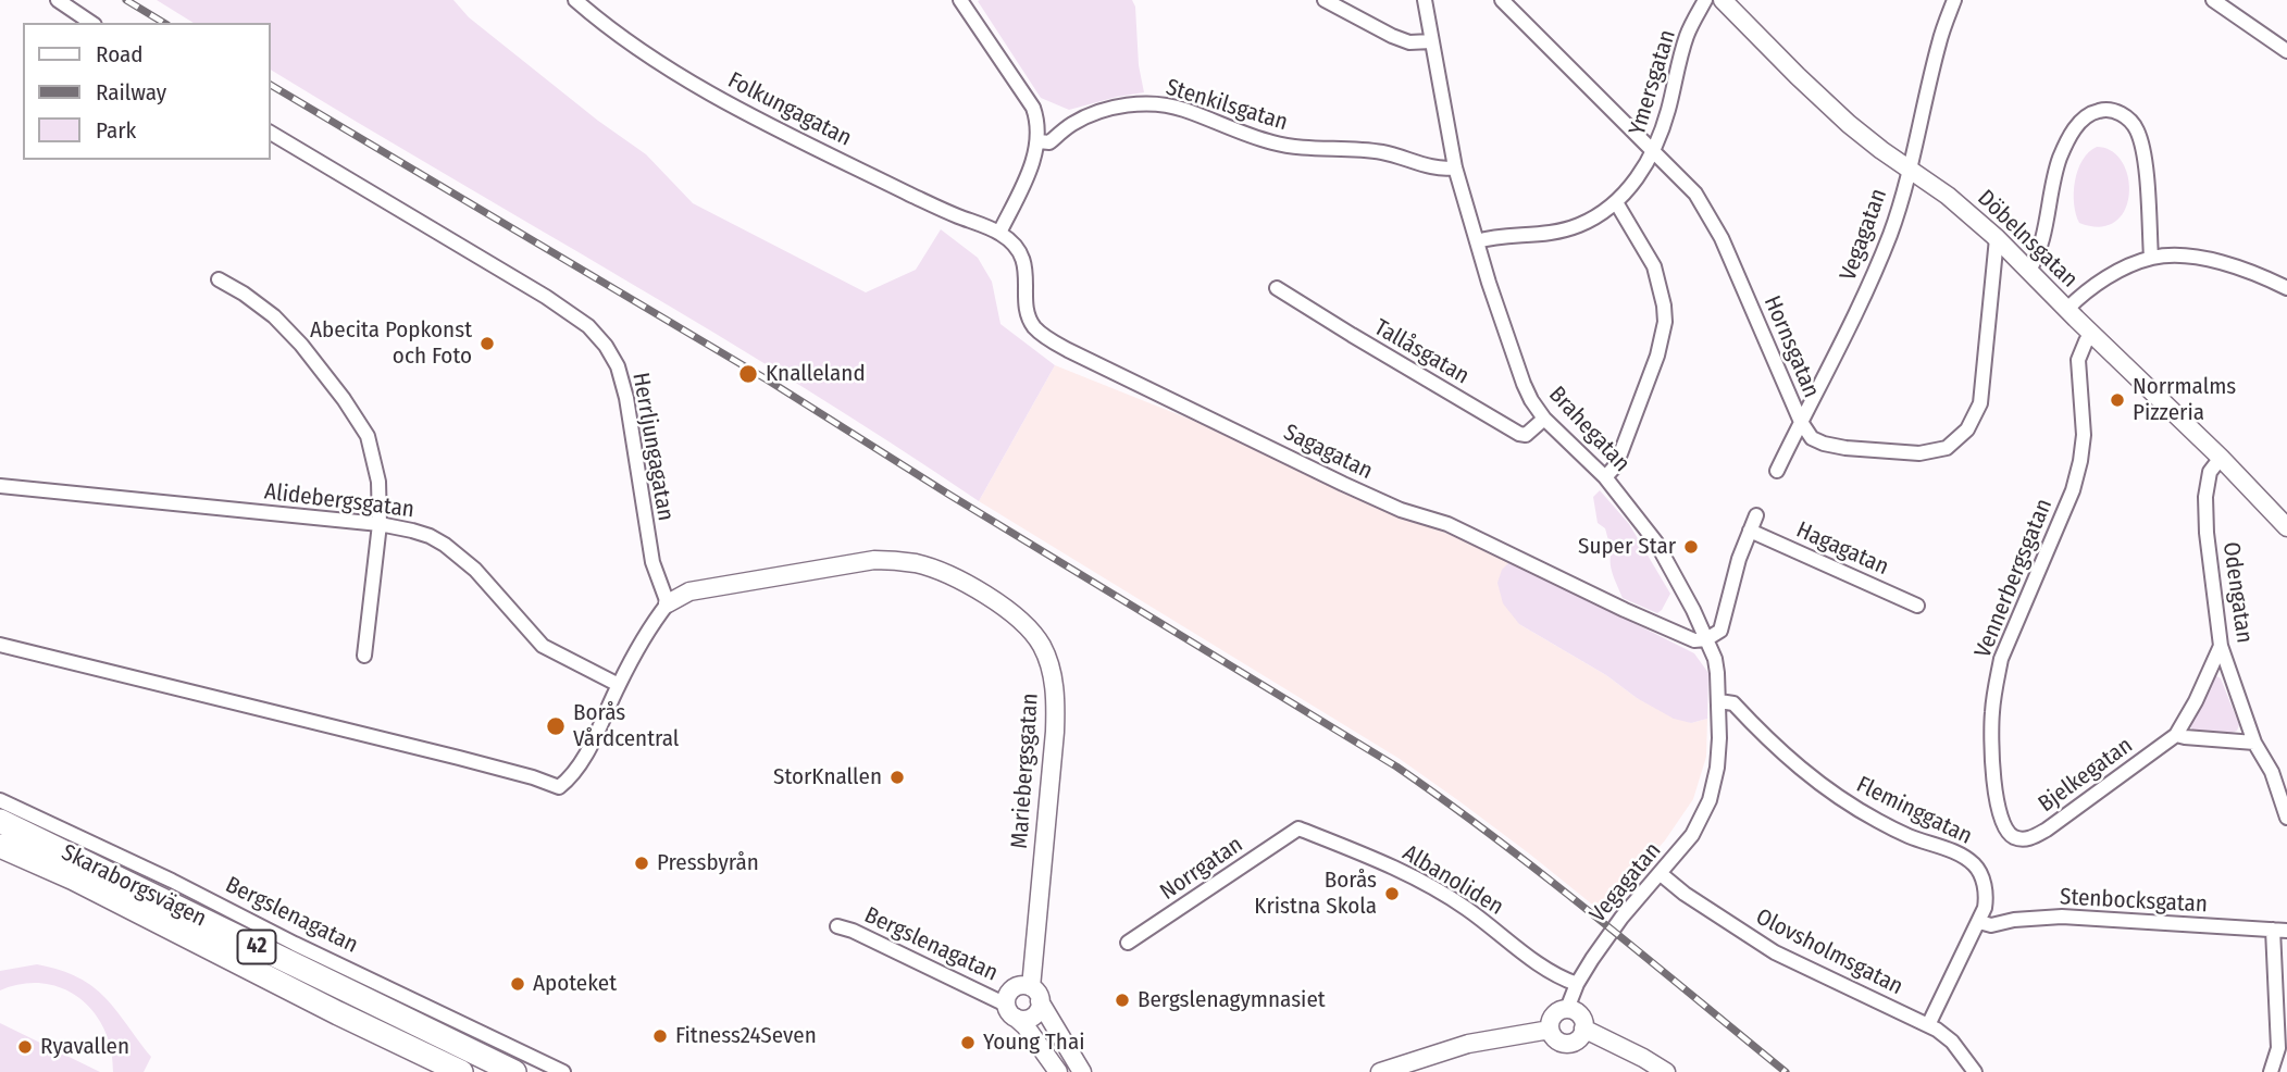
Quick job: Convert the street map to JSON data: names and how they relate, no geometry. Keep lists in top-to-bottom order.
{
  "streets": {
    "main road": ["Skaraborgsvägen", "42"],
    "street": [
      "Ymersgatan",
      "Stenkilsgatan",
      "Folkungagatan",
      "Vegagatan",
      "Döbelnsgatan",
      "Hornsgatan",
      "Tallåsgatan",
      "Brahegatan",
      "Herrljungagatan",
      "Sagagatan",
      "Alidebergsgatan",
      "Hagagatan",
      "Vennerbergsgatan",
      "Odengatan",
      "Mariebergsgatan",
      "Bjelkegatan",
      "Fleminggatan",
      "Norrgatan",
      "Albanoliden",
      "Stenbocksgatan",
      "Bergslenagatan",
      "Olovsholmsgatan"
    ]
  },
  "crossings": [
    ["Ymersgatan", "Hornsgatan"],
    ["Ymersgatan", "Brahegatan"],
    ["Stenkilsgatan", "Brahegatan"],
    ["Folkungagatan", "Sagagatan"],
    ["Vegagatan", "Döbelnsgatan"],
    ["Vegagatan", "Hornsgatan"],
    ["Vegagatan", "Brahegatan"],
    ["Vegagatan", "Albanoliden"],
    ["Vegagatan", "Olovsholmsgatan"],
    ["Döbelnsgatan", "Hornsgatan"],
    ["Döbelnsgatan", "Vennerbergsgatan"],
    ["Döbelnsgatan", "Odengatan"],
    ["Tallåsgatan", "Brahegatan"],
    ["Brahegatan", "Sagagatan"],
    ["Brahegatan", "Fleminggatan"],
    ["Herrljungagatan", "Mariebergsgatan"],
    ["Vennerbergsgatan", "Bjelkegatan"],
    ["Odengatan", "Bjelkegatan"],
    ["Mariebergsgatan", "Bergslenagatan"],
    ["Fleminggatan", "Stenbocksgatan"],
    ["Fleminggatan", "Olovsholmsgatan"],
    ["Norrgatan", "Albanoliden"]
  ],
  "places": [
    "Abecita Popkonst och Foto",
    "Knalleland",
    "Norrmalms Pizzeria",
    "Super Star",
    "Borås Vårdcentral",
    "StorKnallen",
    "Pressbyrån",
    "Borås Kristna Skola",
    "Apoteket",
    "Bergslenagymnasiet",
    "Fitness24Seven",
    "Young Thai",
    "Ryavallen"
  ],
  "legend": ["Road", "Railway", "Park"]
}
